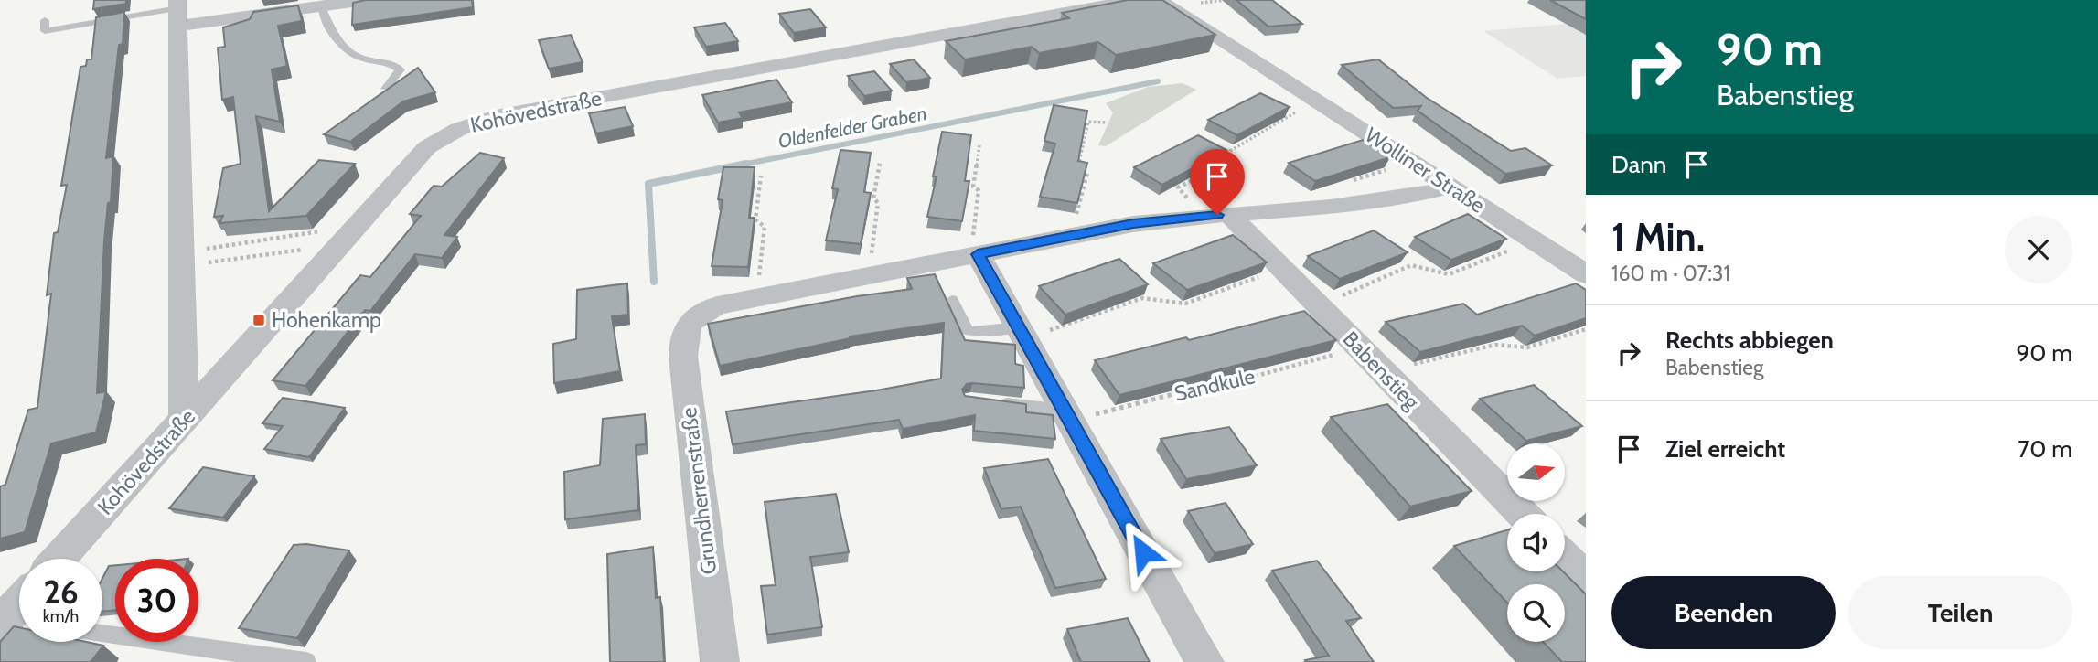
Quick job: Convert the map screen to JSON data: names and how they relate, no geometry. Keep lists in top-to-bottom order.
{
  "streets": {
    "street": [
      "Kohövedstraße",
      "Wolliner Straße",
      "Babenstieg",
      "Grundherrenstraße"
    ],
    "path": ["Sandkule"]
  },
  "crossings": [
    ["Babenstieg", "Sandkule"]
  ],
  "water": ["Oldenfelder Graben"],
  "places": {
    "transit": ["Hohenkamp"]
  },
  "north": "right",
  "page": {
    "turn": ["90 m", "Babenstieg"],
    "then": "Dann",
    "heading": ["1 Min.", "160 m · 07:31"],
    "list": [
      {
        "name": "Rechts abbiegen",
        "note": "Babenstieg",
        "value": "90 m"
      },
      {
        "name": "Ziel erreicht",
        "value": "70 m"
      }
    ],
    "speed": "26 km/h",
    "limit": "30",
    "buttons": ["Beenden", "Teilen"]
  }
}
